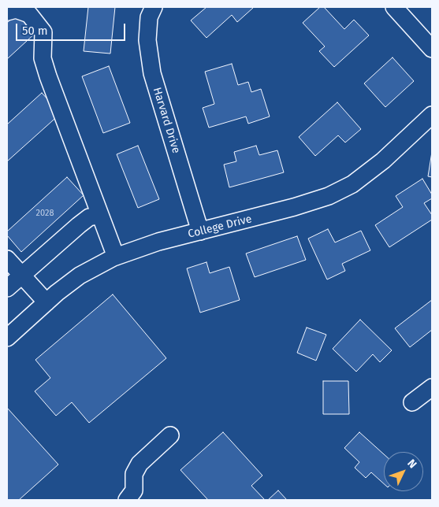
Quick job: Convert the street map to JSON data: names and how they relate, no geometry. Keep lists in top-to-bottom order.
{
  "streets": {
    "street": ["Harvard Drive", "College Drive"]
  },
  "crossings": [
    ["Harvard Drive", "College Drive"]
  ],
  "house_numbers": ["2028"],
  "scale_bar": "50 m",
  "north": "top right"
}
